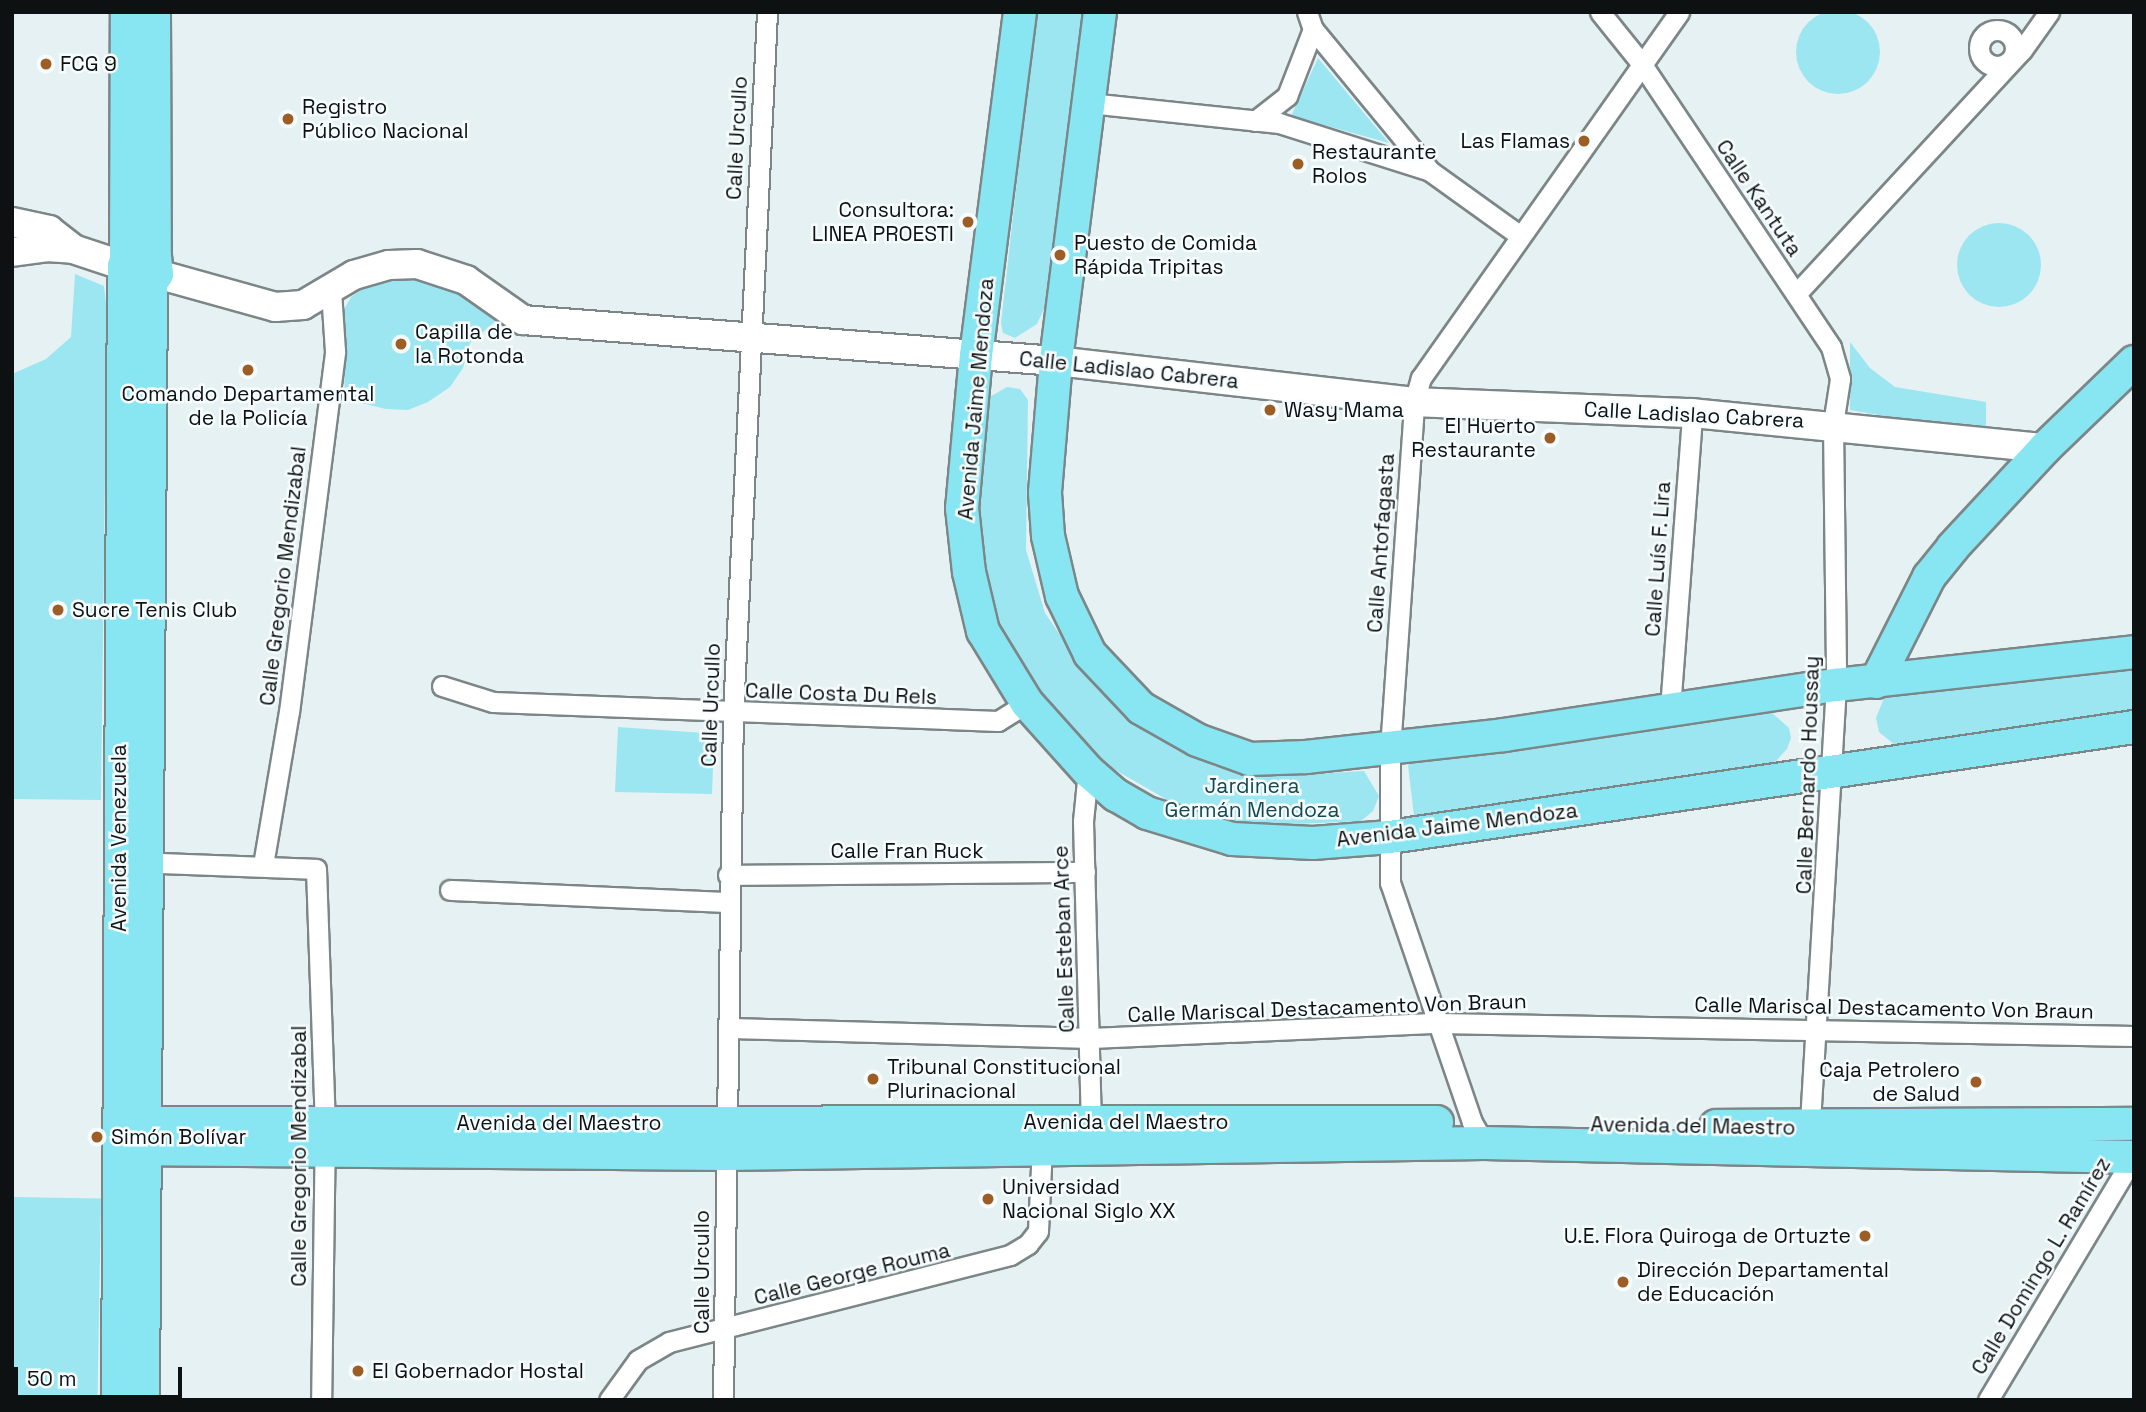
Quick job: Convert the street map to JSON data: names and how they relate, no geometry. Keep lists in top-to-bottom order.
{
  "streets": {
    "main road": [
      "Calle Ladislao Cabrera",
      "Avenida Jaime Mendoza",
      "Avenida Venezuela",
      "Avenida del Maestro"
    ],
    "street": [
      "Calle Urcullo",
      "Calle Kantuta",
      "Calle Antofagasta",
      "Calle Luís F. Lira",
      "Calle Gregorio Mendizabal",
      "Calle Costa Du Rels",
      "Calle Bernardo Houssay",
      "Calle Fran Ruck",
      "Calle Esteban Arce",
      "Calle Mariscal Destacamento Von Braun",
      "Calle Domingo L. Ramírez",
      "Calle George Rouma"
    ]
  },
  "crossings": [
    ["Calle Urcullo", "Calle Ladislao Cabrera"],
    ["Calle Urcullo", "Calle Costa Du Rels"],
    ["Calle Urcullo", "Calle Fran Ruck"],
    ["Calle Urcullo", "Calle Mariscal Destacamento Von Braun"],
    ["Calle Urcullo", "Avenida del Maestro"],
    ["Calle Urcullo", "Calle George Rouma"],
    ["Calle Kantuta", "Calle Ladislao Cabrera"],
    ["Calle Kantuta", "Calle Antofagasta"],
    ["Calle Kantuta", "Calle Bernardo Houssay"],
    ["Calle Ladislao Cabrera", "Avenida Jaime Mendoza"],
    ["Calle Ladislao Cabrera", "Calle Antofagasta"],
    ["Calle Ladislao Cabrera", "Calle Luís F. Lira"],
    ["Calle Ladislao Cabrera", "Calle Gregorio Mendizabal"],
    ["Calle Ladislao Cabrera", "Calle Bernardo Houssay"],
    ["Calle Ladislao Cabrera", "Avenida Venezuela"],
    ["Avenida Jaime Mendoza", "Calle Antofagasta"],
    ["Avenida Jaime Mendoza", "Calle Costa Du Rels"],
    ["Avenida Jaime Mendoza", "Calle Bernardo Houssay"],
    ["Avenida Jaime Mendoza", "Calle Esteban Arce"],
    ["Calle Antofagasta", "Calle Mariscal Destacamento Von Braun"],
    ["Calle Antofagasta", "Avenida del Maestro"],
    ["Calle Gregorio Mendizabal", "Avenida del Maestro"],
    ["Calle Bernardo Houssay", "Calle Mariscal Destacamento Von Braun"],
    ["Calle Bernardo Houssay", "Avenida del Maestro"],
    ["Avenida Venezuela", "Avenida del Maestro"],
    ["Calle Fran Ruck", "Calle Esteban Arce"],
    ["Calle Esteban Arce", "Calle Mariscal Destacamento Von Braun"],
    ["Calle Esteban Arce", "Avenida del Maestro"],
    ["Avenida del Maestro", "Calle Domingo L. Ramírez"],
    ["Avenida del Maestro", "Calle George Rouma"]
  ],
  "parks": ["Jardinera Germán Mendoza"],
  "places": [
    "FCG 9",
    "Registro Público Nacional",
    "Las Flamas",
    "Restaurante Rolos",
    "Consultora: LINEA PROESTI",
    "Puesto de Comida Rápida Tripitas",
    "Capilla de la Rotonda",
    "Comando Departamental de la Policía",
    "Wasy Mama",
    "El Huerto Restaurante",
    "Sucre Tenis Club",
    "Tribunal Constitucional Plurinacional",
    "Caja Petrolero de Salud",
    "Simón Bolívar",
    "Universidad Nacional Siglo XX",
    "U.E. Flora Quiroga de Ortuzte",
    "Dirección Departamental de Educación",
    "El Gobernador Hostal"
  ],
  "scale_bar": "50 m"
}
